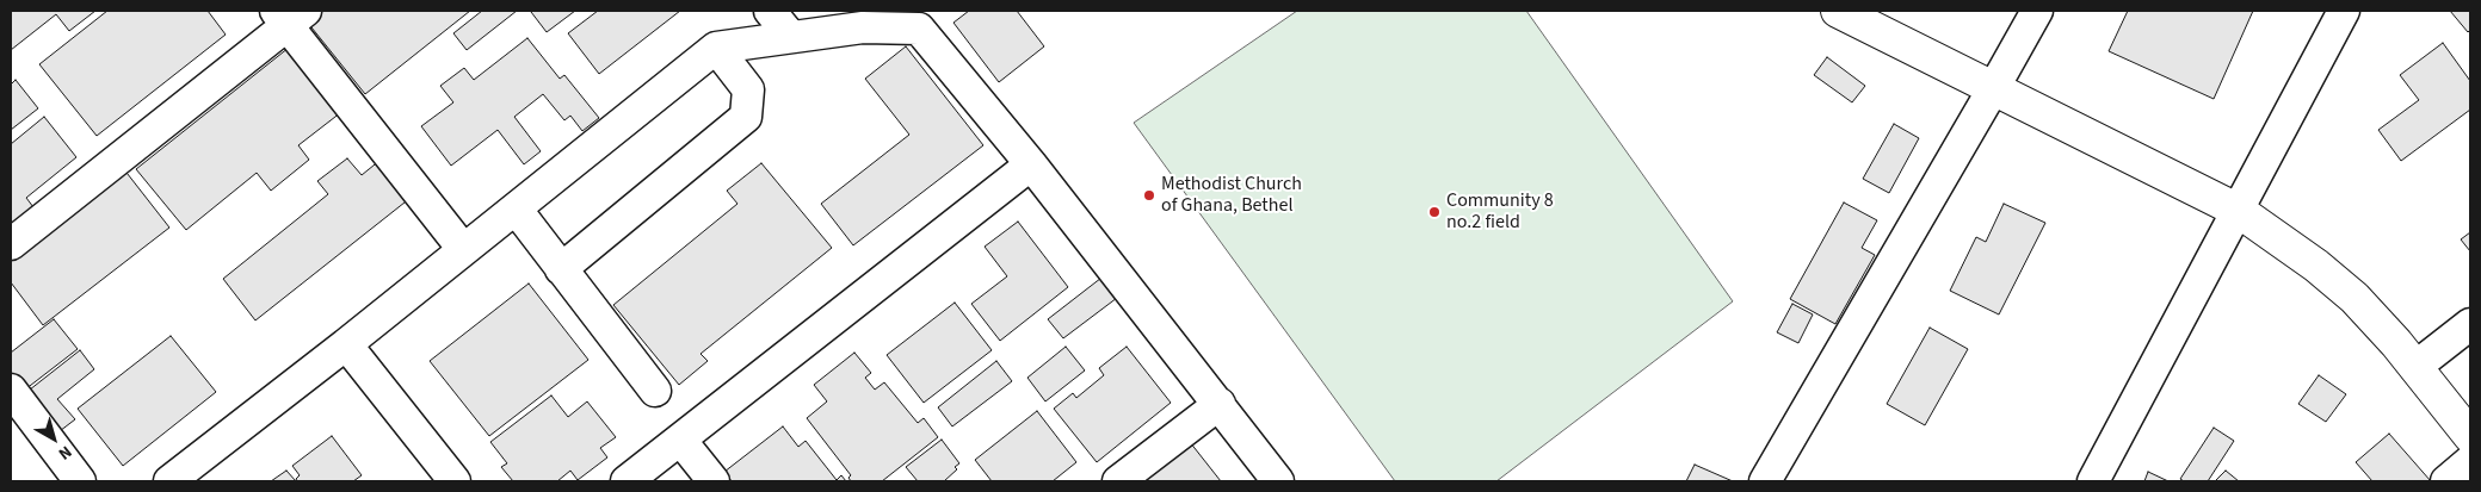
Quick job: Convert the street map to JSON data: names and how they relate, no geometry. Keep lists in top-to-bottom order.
{
  "places": ["Methodist Church of Ghana, Bethel", "Community 8 no.2 field"],
  "north": "bottom right"
}
